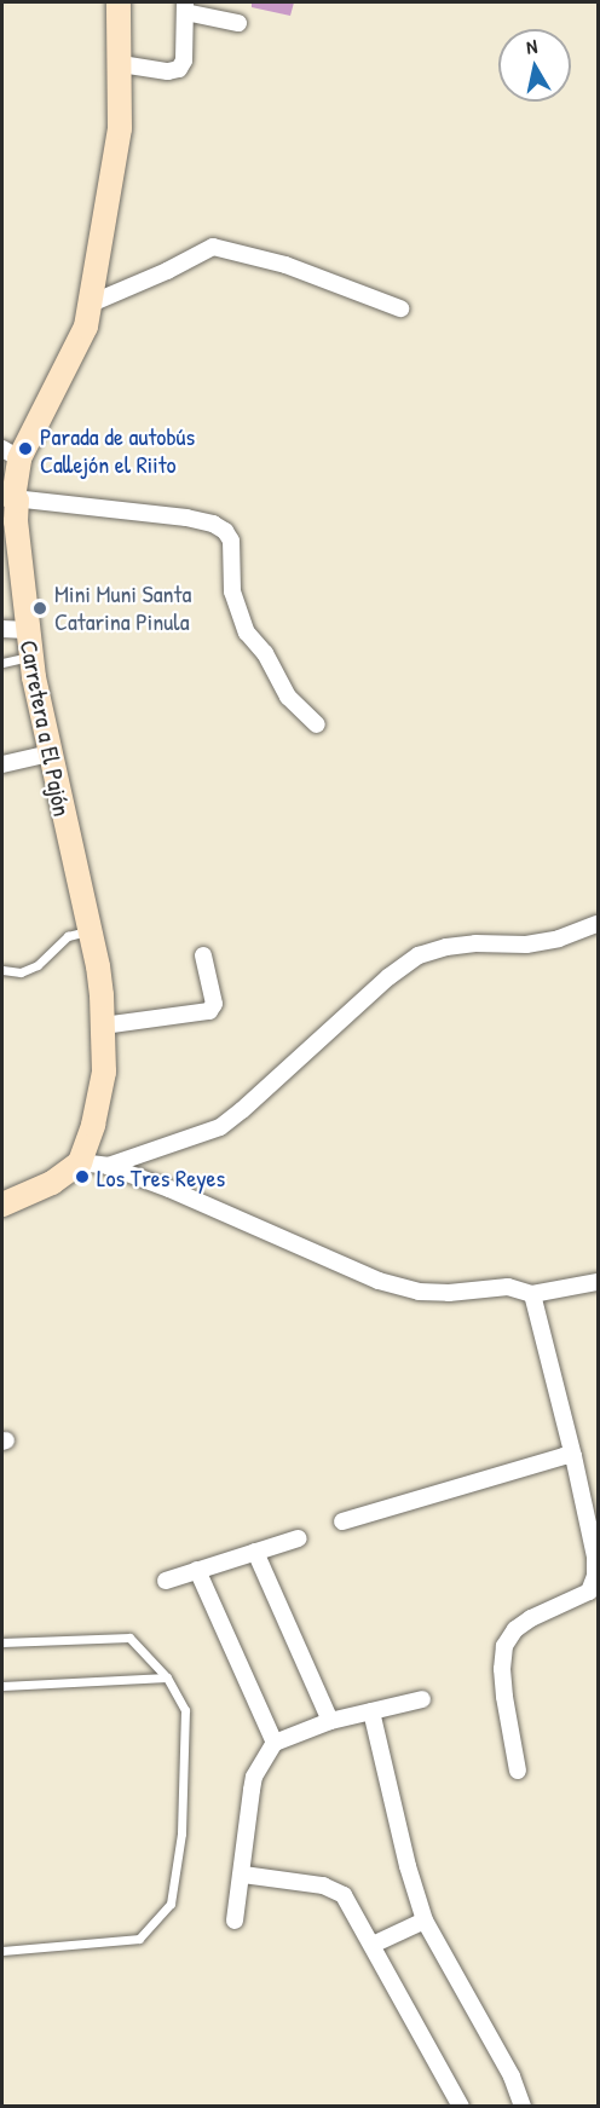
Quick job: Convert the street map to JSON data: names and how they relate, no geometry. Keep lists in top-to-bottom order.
{
  "streets": {
    "street": ["Carretera a El Pajón"]
  },
  "places": ["Parada de autobús Callejón el Riito", "Mini Muni Santa Catarina Pinula", "Los Tres Reyes"],
  "north": "top"
}
